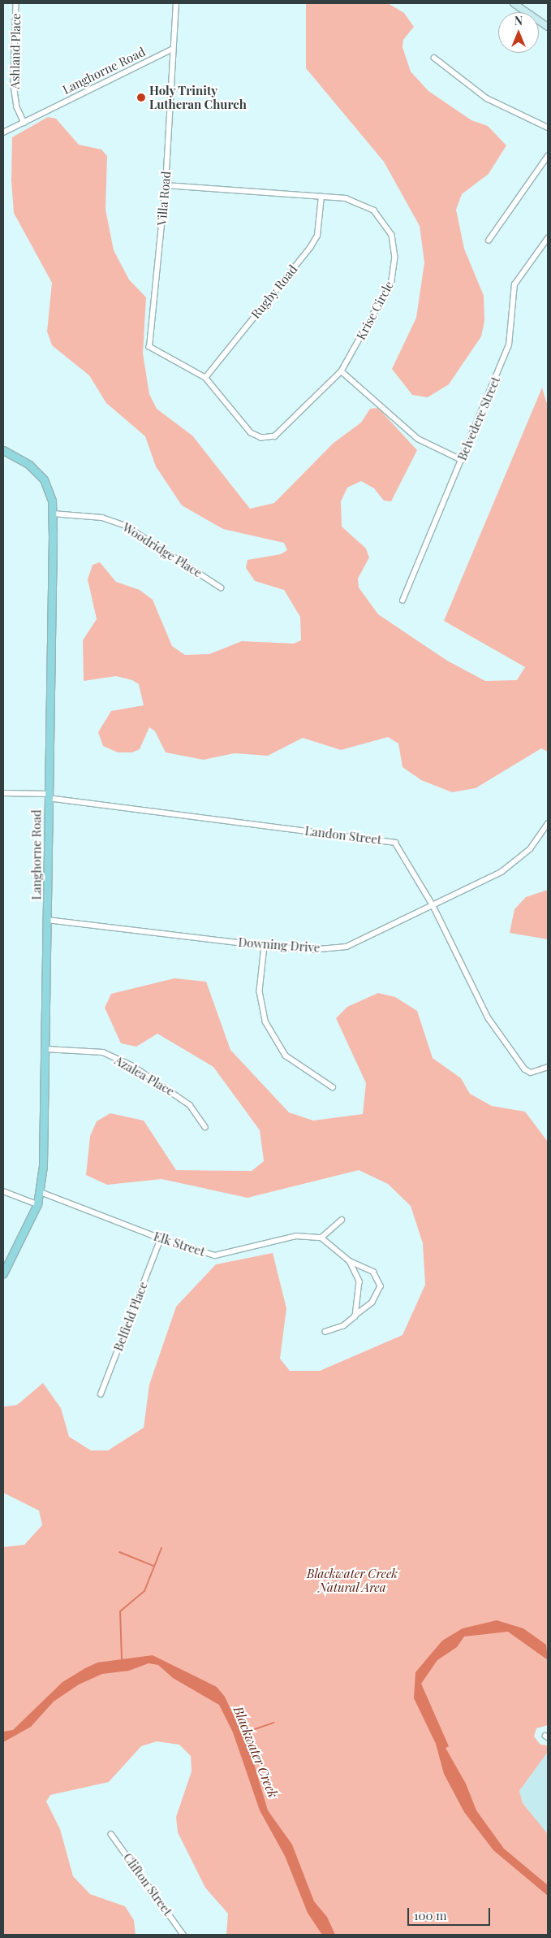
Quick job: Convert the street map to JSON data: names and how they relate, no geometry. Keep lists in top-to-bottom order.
{
  "streets": {
    "main road": ["Langhorne Road"],
    "street": [
      "Ashland Place",
      "Villa Road",
      "Rugby Road",
      "Krise Circle",
      "Belvedere Street",
      "Woodridge Place",
      "Landon Street",
      "Downing Drive",
      "Azalea Place",
      "Elk Street",
      "Belfield Place",
      "Clifton Street"
    ]
  },
  "crossings": [
    ["Ashland Place", "Langhorne Road"],
    ["Langhorne Road", "Villa Road"],
    ["Langhorne Road", "Woodridge Place"],
    ["Langhorne Road", "Landon Street"],
    ["Langhorne Road", "Downing Drive"],
    ["Langhorne Road", "Azalea Place"],
    ["Langhorne Road", "Elk Street"],
    ["Villa Road", "Krise Circle"],
    ["Rugby Road", "Krise Circle"],
    ["Landon Street", "Downing Drive"],
    ["Elk Street", "Belfield Place"]
  ],
  "water": ["Blackwater Creek"],
  "parks": ["Blackwater Creek Natural Area"],
  "places": ["Holy Trinity Lutheran Church"],
  "scale_bar": "100 m",
  "north": "top"
}
